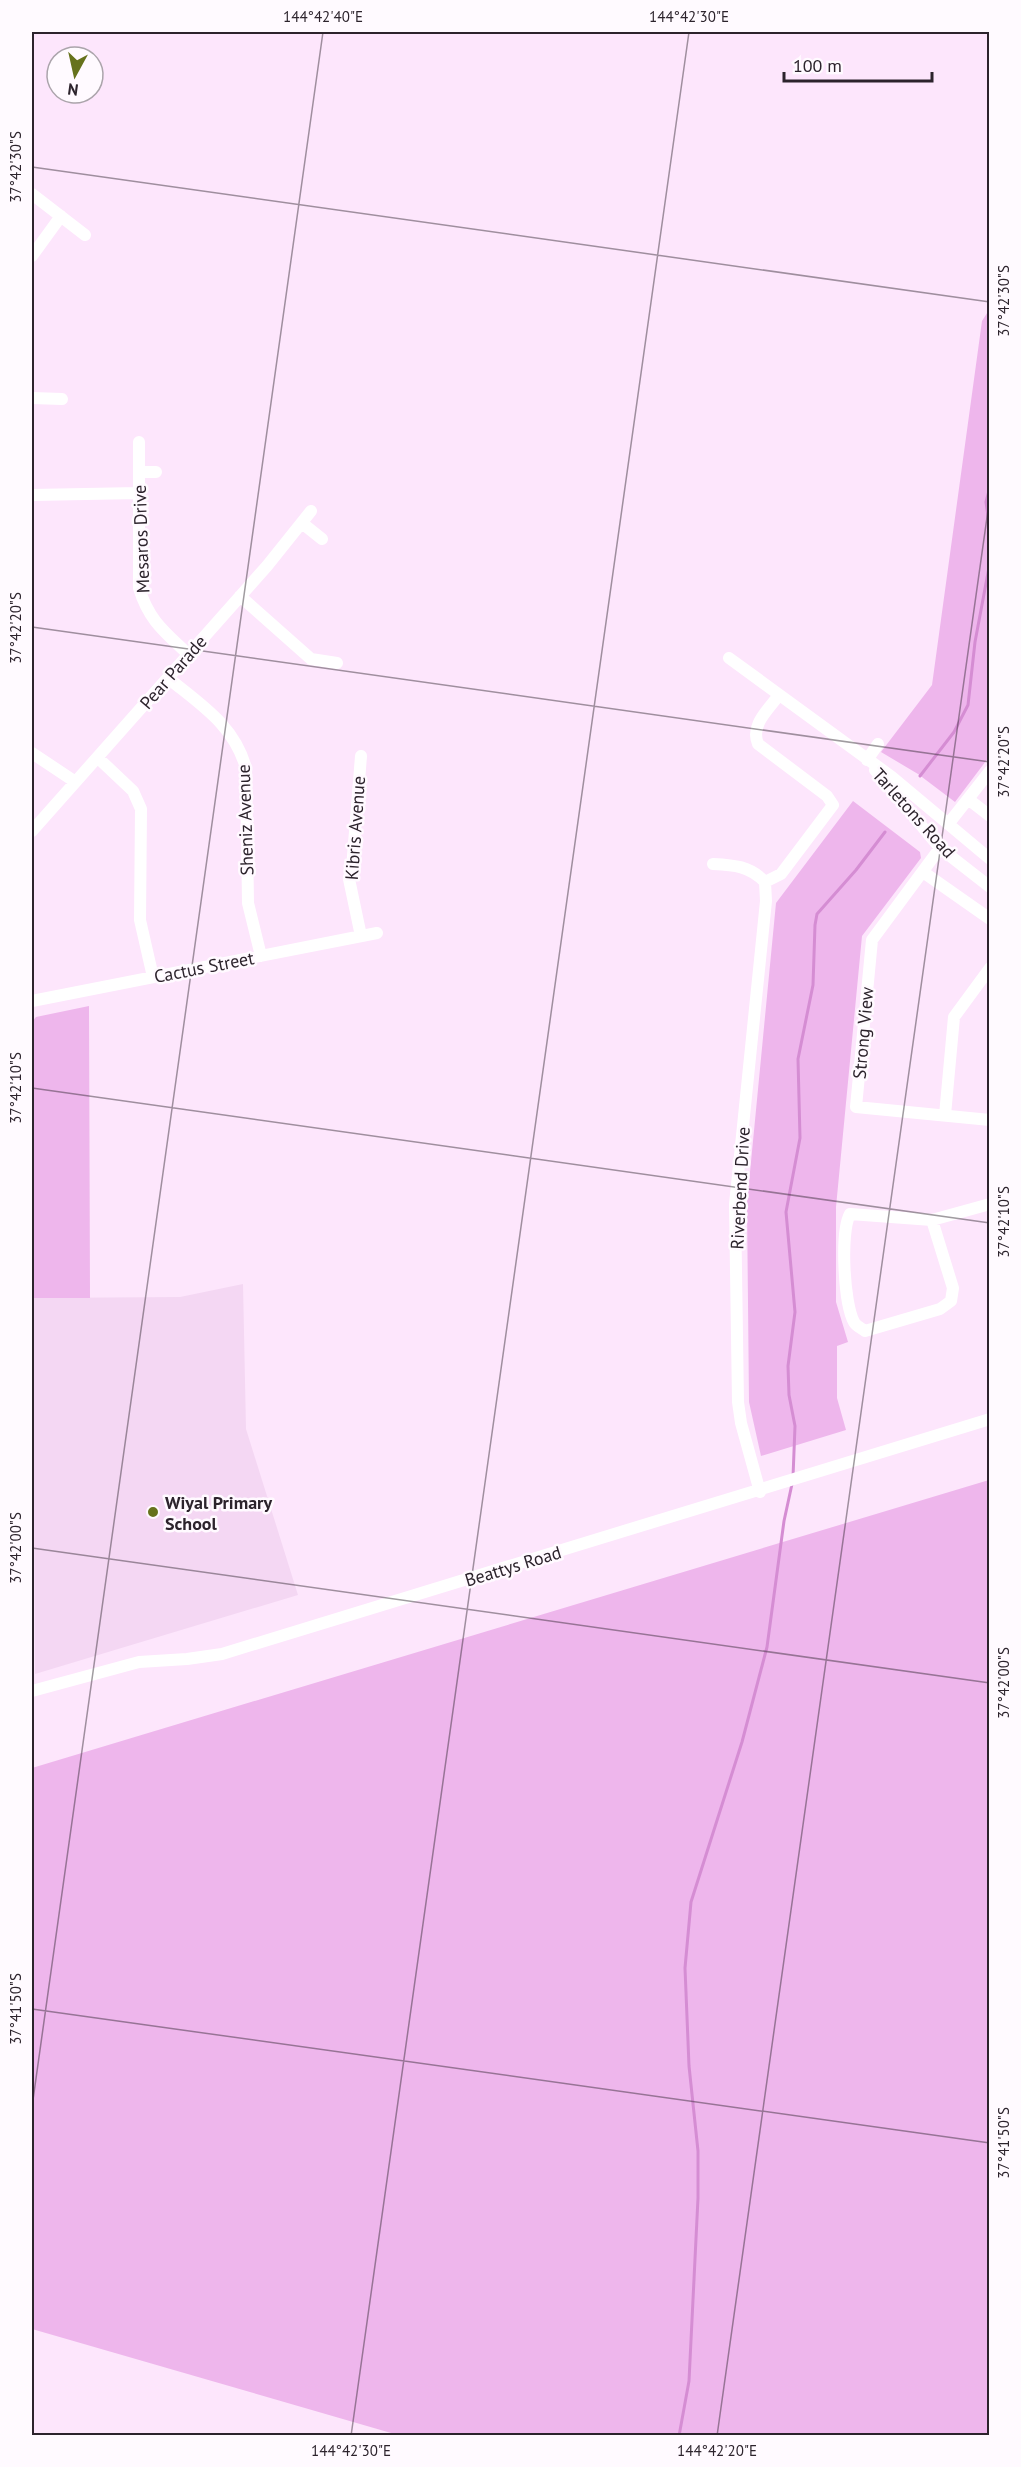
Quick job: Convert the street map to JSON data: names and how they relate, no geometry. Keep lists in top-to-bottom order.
{
  "streets": {
    "street": [
      "Mesaros Drive",
      "Pear Parade",
      "Tarletons Road",
      "Sheniz Avenue",
      "Kibris Avenue",
      "Cactus Street",
      "Strong View",
      "Riverbend Drive",
      "Beattys Road"
    ]
  },
  "crossings": [
    ["Mesaros Drive", "Pear Parade"],
    ["Pear Parade", "Sheniz Avenue"],
    ["Tarletons Road", "Strong View"],
    ["Sheniz Avenue", "Cactus Street"],
    ["Kibris Avenue", "Cactus Street"],
    ["Riverbend Drive", "Beattys Road"]
  ],
  "places": ["Wiyal Primary School"],
  "scale_bar": "100 m",
  "north": "bottom",
  "coordinates": [
    "144°42'40\"E",
    "144°42'30\"E",
    "37°42'30\"S",
    "37°42'20\"S",
    "37°42'10\"S",
    "37°42'00\"S",
    "37°41'50\"S",
    "144°42'20\"E"
  ]
}
